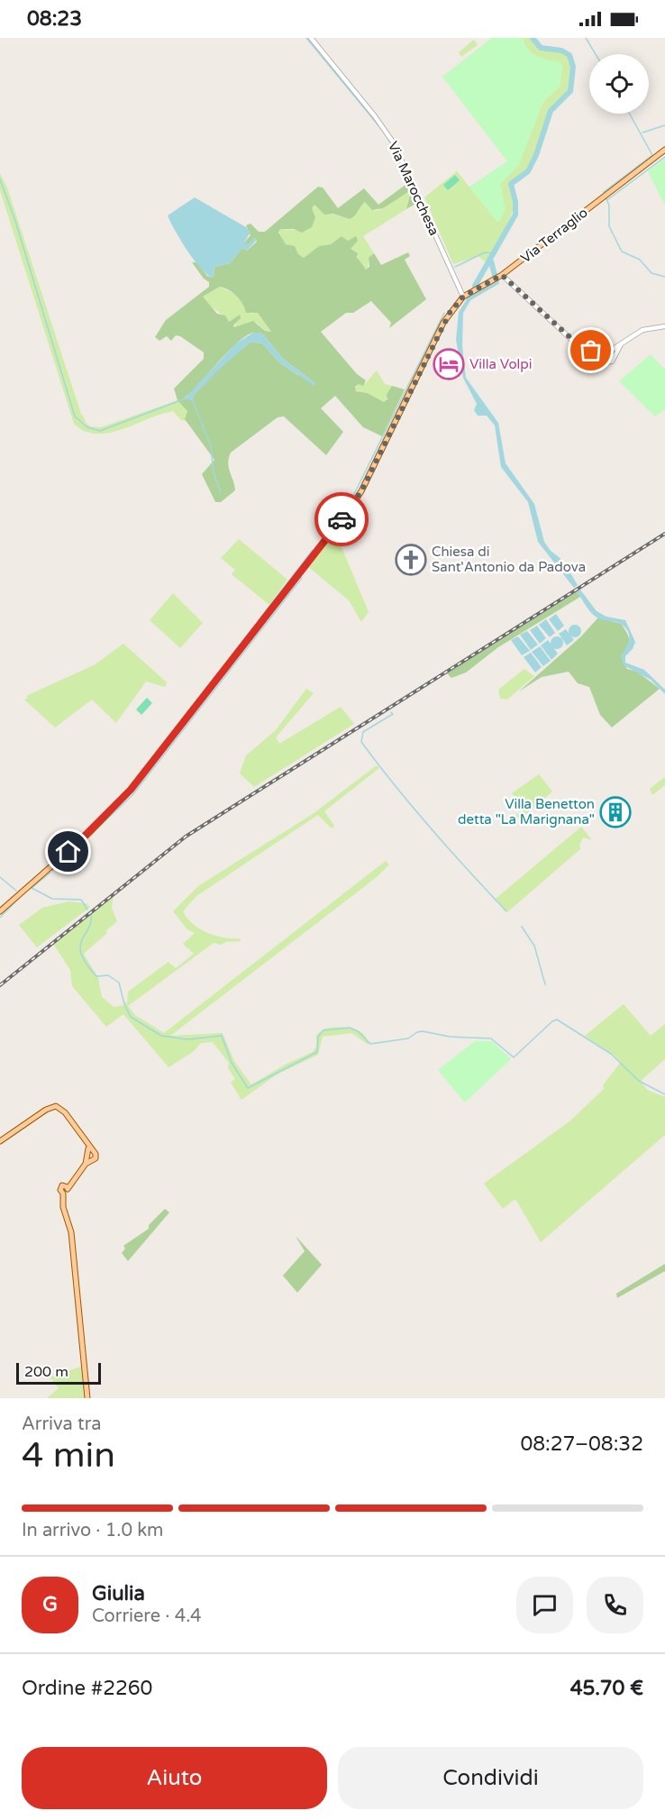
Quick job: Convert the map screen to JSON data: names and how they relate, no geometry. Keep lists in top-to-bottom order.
{
  "streets": {
    "main road": ["Via Terraglio"],
    "street": ["Via Marocchesa"]
  },
  "crossings": [
    ["Via Marocchesa", "Via Terraglio"]
  ],
  "places": {
    "hotel": ["Villa Volpi"],
    "church": ["Chiesa di Sant'Antonio da Padova"],
    "building": ["Villa Benetton detta \"La Marignana\""]
  },
  "scale_bar": "200 m",
  "page": {
    "status": "08:23",
    "scale": "200 m",
    "heading": ["4 min", "Arriva tra", "08:27–08:32"],
    "panel": [
      "Giulia",
      "Corriere · 4.4",
      "Ordine #2260",
      "45.70 €"
    ],
    "bar": "In arrivo · 1.0 km",
    "round": "G",
    "buttons": ["Aiuto", "Condividi"]
  }
}
